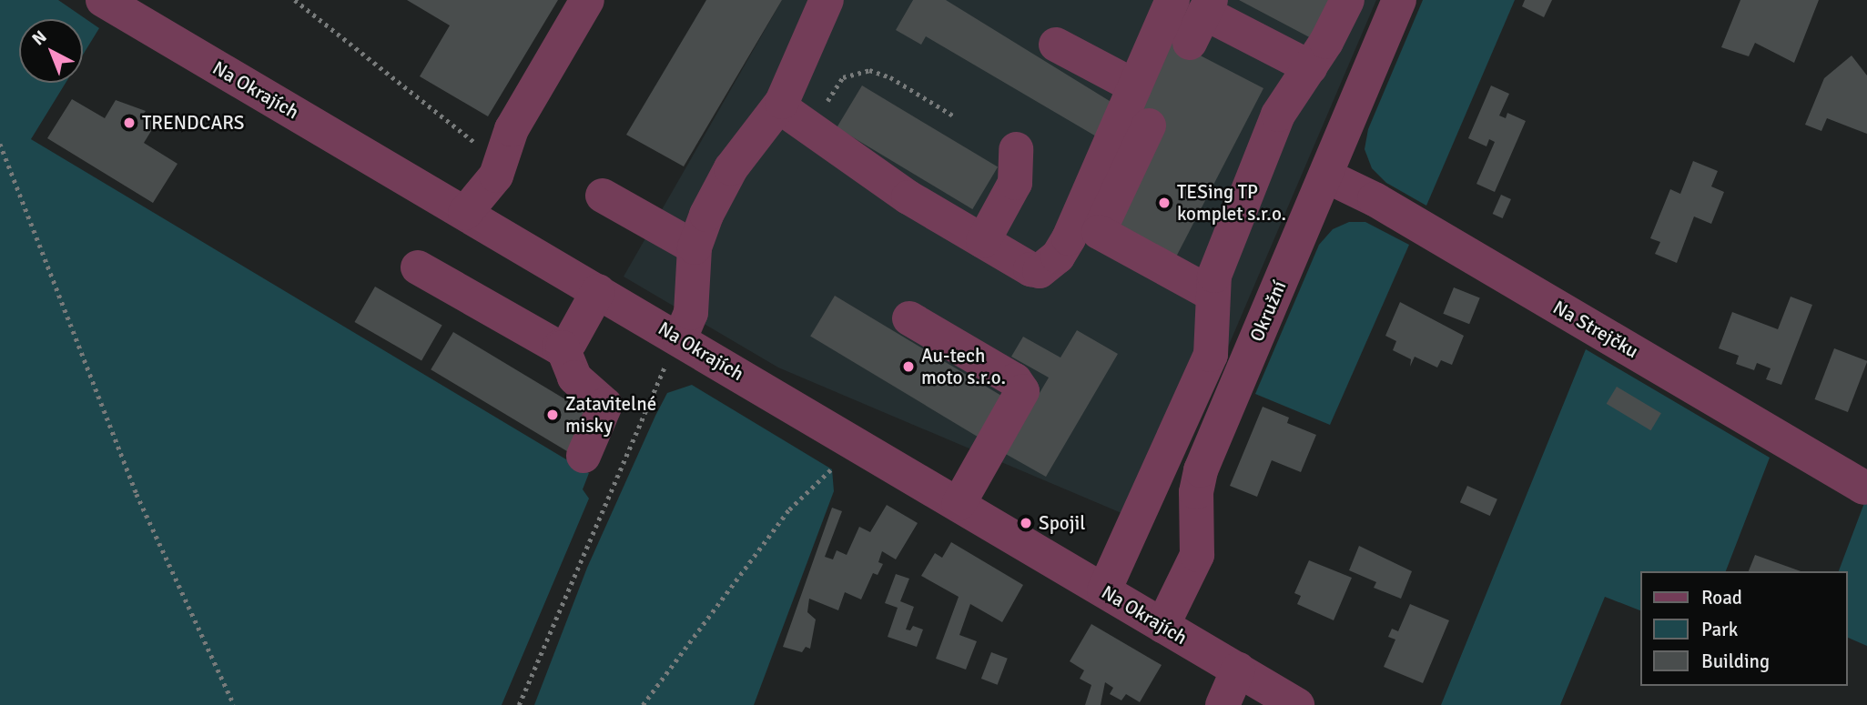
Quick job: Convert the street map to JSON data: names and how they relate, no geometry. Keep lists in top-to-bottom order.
{
  "streets": {
    "street": ["Na Okrajích", "Okružní", "Na Strejčku"]
  },
  "crossings": [
    ["Na Okrajích", "Okružní"],
    ["Okružní", "Na Strejčku"]
  ],
  "places": [
    "TRENDCARS",
    "TESing TP komplet s.r.o.",
    "Au-tech moto s.r.o.",
    "Zatavitelné misky",
    "Spojil"
  ],
  "legend": ["Road", "Park", "Building"],
  "north": "top left"
}
